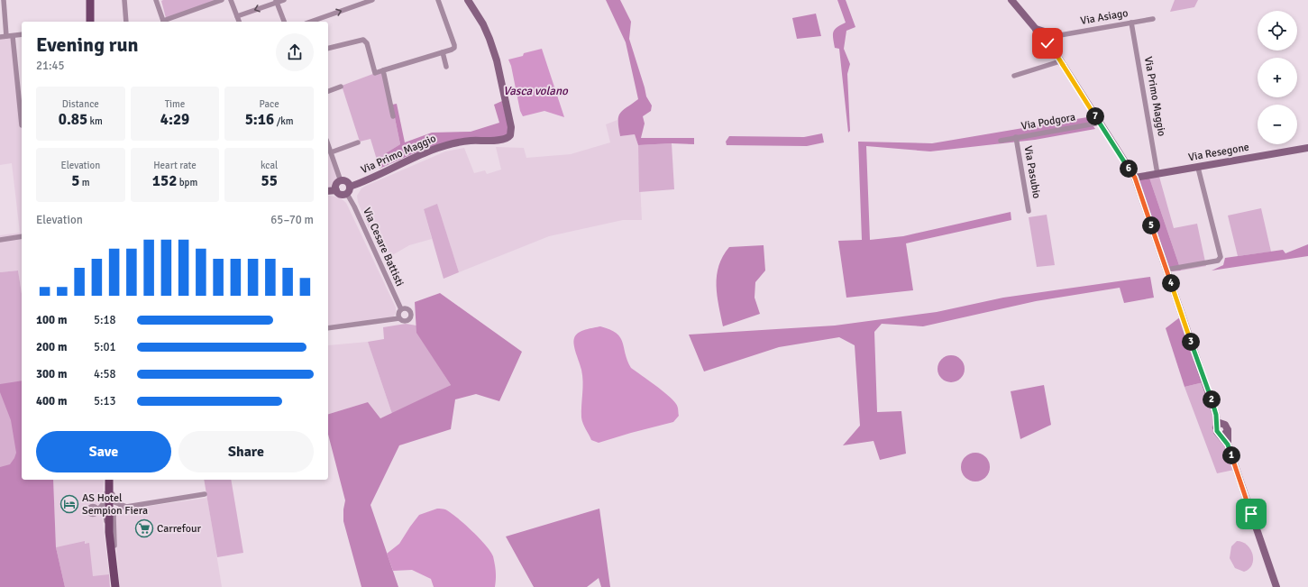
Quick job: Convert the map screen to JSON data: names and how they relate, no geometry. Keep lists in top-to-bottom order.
{
  "streets": {
    "street": [
      "Via Asiago",
      "Via Primo Maggio",
      "Via Podgora",
      "Via Resegone",
      "Via Pasubio",
      "Via Cesare Battisti"
    ]
  },
  "crossings": [
    ["Via Asiago", "Via Primo Maggio"],
    ["Via Primo Maggio", "Via Resegone"],
    ["Via Primo Maggio", "Via Cesare Battisti"],
    ["Via Podgora", "Via Pasubio"]
  ],
  "water": ["Vasca volano"],
  "places": {
    "hotel": ["AS Hotel Sempion Fiera"],
    "supermarket": ["Carrefour"]
  },
  "page": {
    "map_buttons": ["+", "−"],
    "heading": ["Evening run", "21:45"],
    "stats": [
      ["Distance", "0.85 km"],
      ["Time", "4:29"],
      ["Pace", "5:16 /km"],
      ["Elevation", "5 m"],
      ["Heart rate", "152 bpm"],
      ["kcal", "55"]
    ],
    "pins": [
      "7",
      "6",
      "5",
      "4",
      "3",
      "2",
      "1"
    ],
    "chart": ["Elevation", "65–70 m"],
    "list": [
      {
        "name": "100 m",
        "note": "5:18"
      },
      {
        "name": "200 m",
        "note": "5:01"
      },
      {
        "name": "300 m",
        "note": "4:58"
      },
      {
        "name": "400 m",
        "note": "5:13"
      }
    ],
    "buttons": ["Save", "Share"]
  }
}
